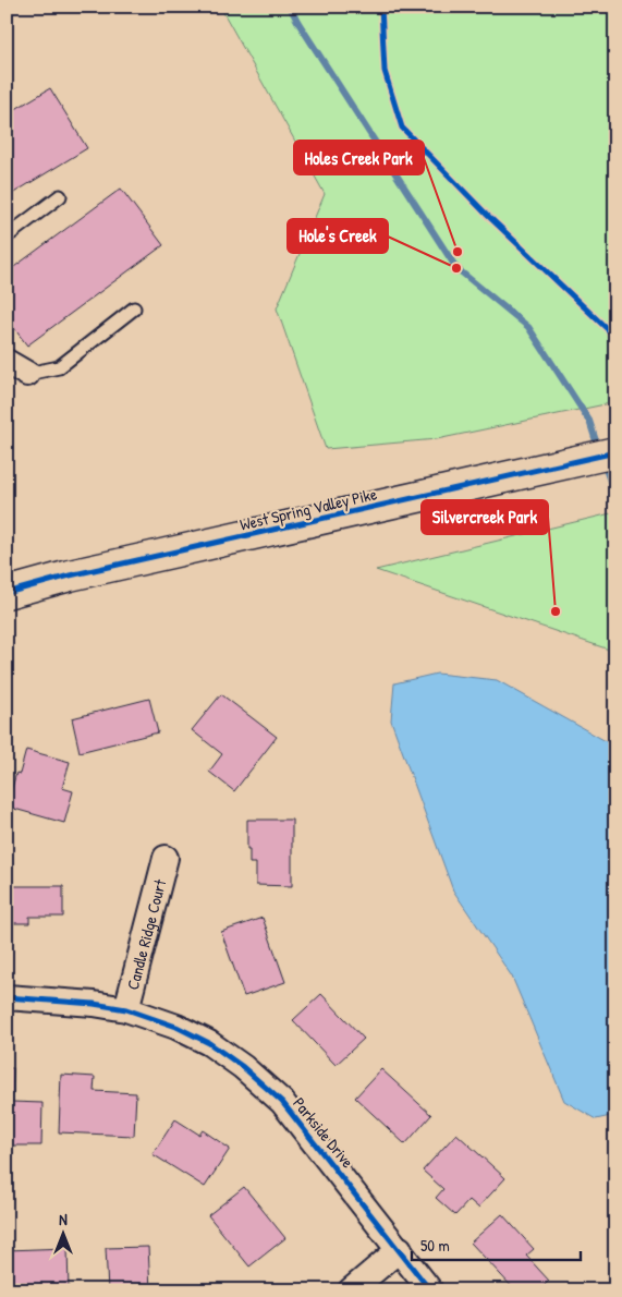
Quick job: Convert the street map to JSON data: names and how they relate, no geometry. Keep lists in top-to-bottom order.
{
  "streets": {
    "street": ["West Spring Valley Pike", "Candle Ridge Court", "Parkside Drive"]
  },
  "crossings": [
    ["Candle Ridge Court", "Parkside Drive"]
  ],
  "places": ["Holes Creek Park", "Hole's Creek", "Silvercreek Park"],
  "scale_bar": "50 m",
  "north": "top"
}
